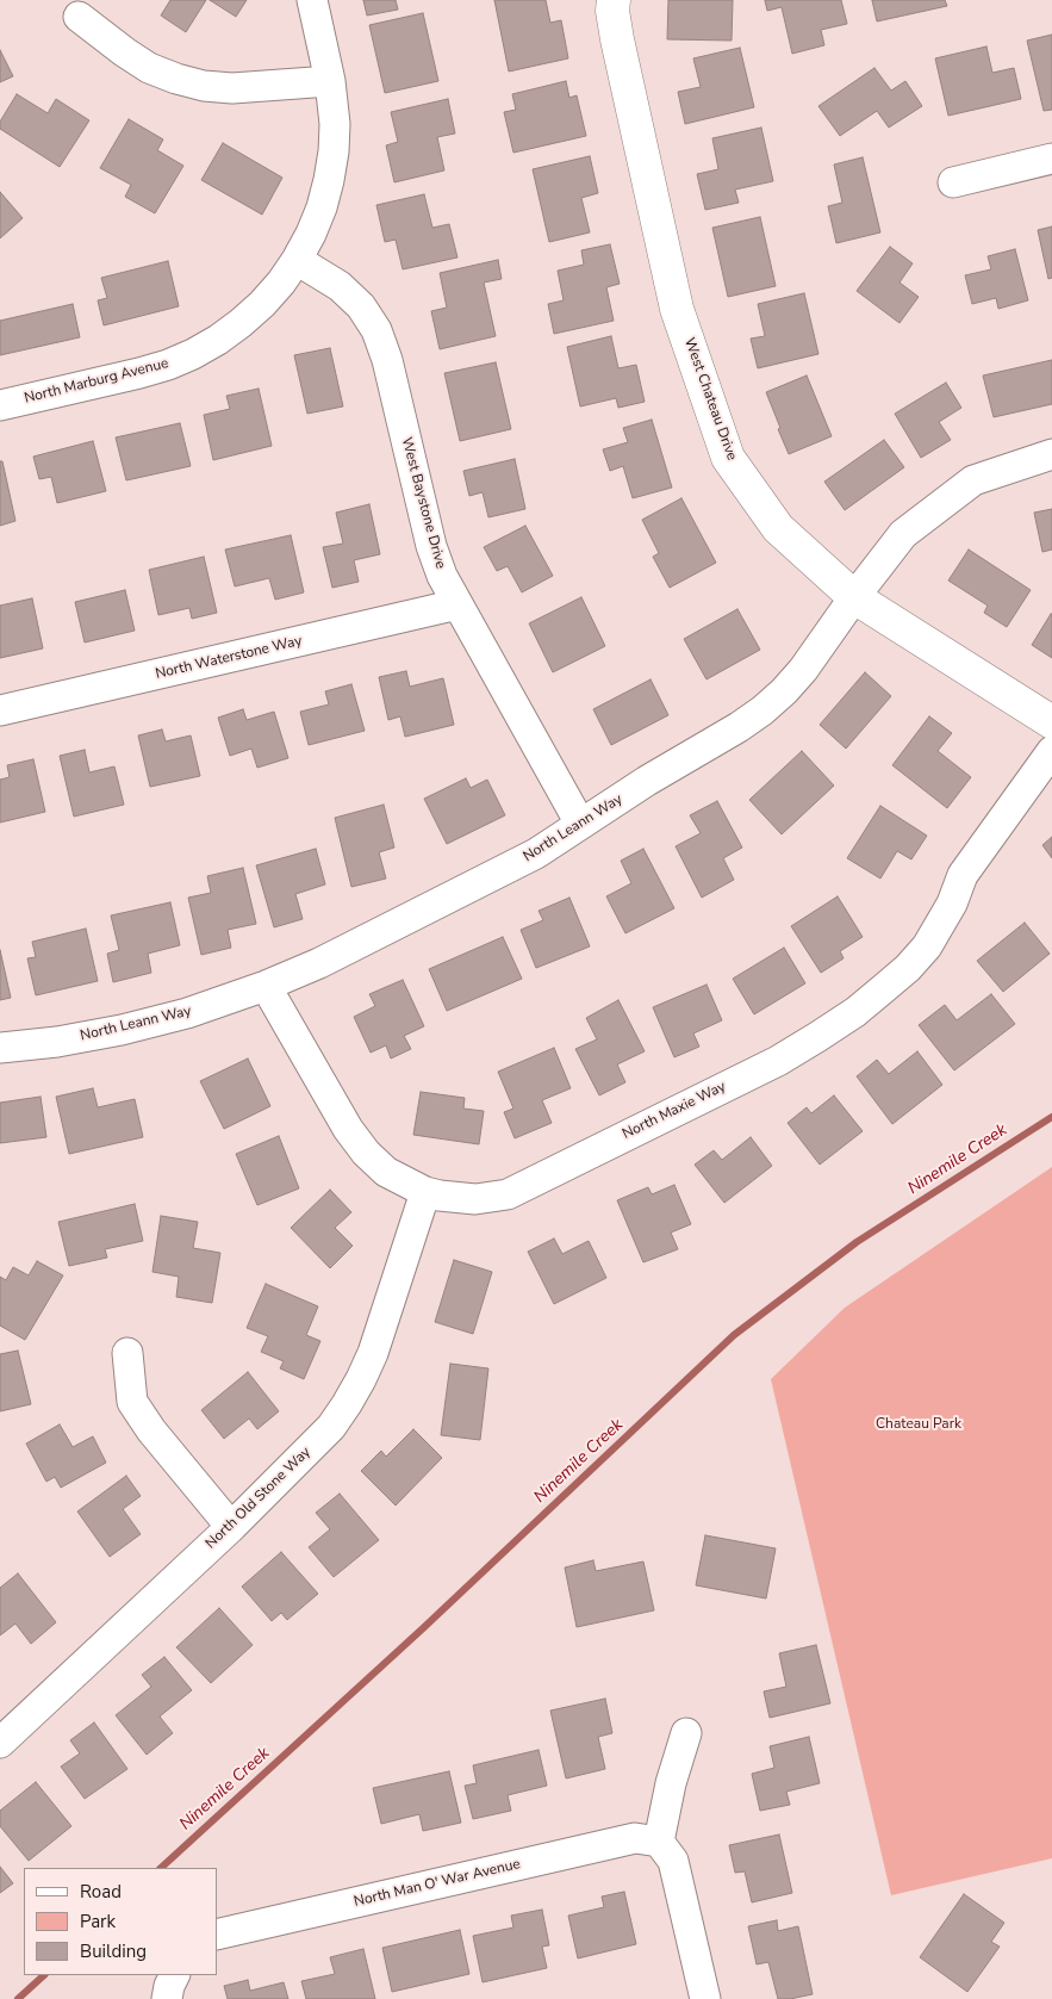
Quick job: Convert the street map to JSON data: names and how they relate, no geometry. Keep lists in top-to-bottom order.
{
  "streets": {
    "street": [
      "North Marburg Avenue",
      "West Chateau Drive",
      "West Baystone Drive",
      "North Waterstone Way",
      "North Leann Way",
      "North Maxie Way",
      "North Old Stone Way",
      "North Man O' War Avenue"
    ]
  },
  "crossings": [
    ["North Marburg Avenue", "West Baystone Drive"],
    ["West Chateau Drive", "North Leann Way"],
    ["West Baystone Drive", "North Waterstone Way"],
    ["West Baystone Drive", "North Leann Way"],
    ["North Leann Way", "North Maxie Way"],
    ["North Maxie Way", "North Old Stone Way"]
  ],
  "water": ["Ninemile Creek"],
  "parks": ["Chateau Park"],
  "legend": ["Road", "Park", "Building"]
}
